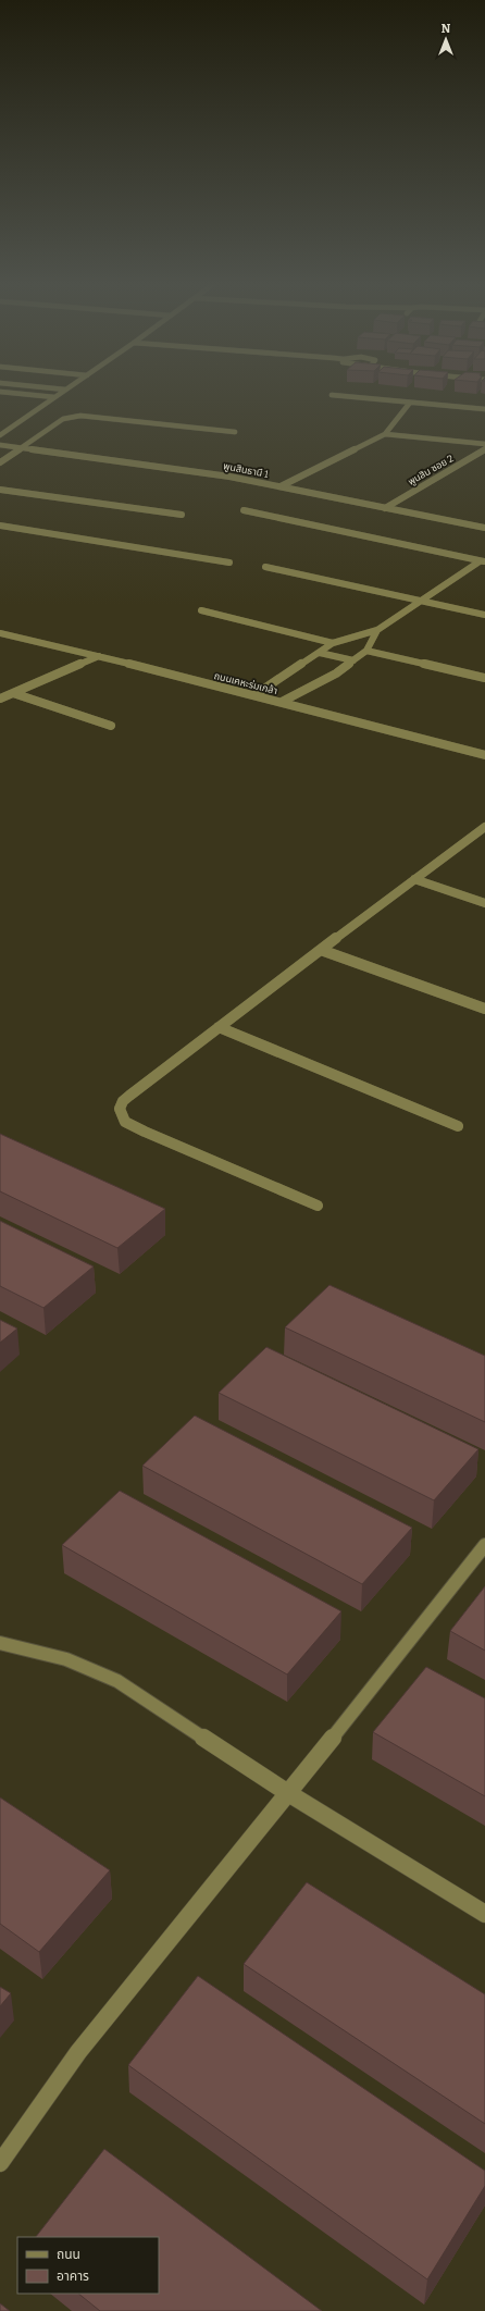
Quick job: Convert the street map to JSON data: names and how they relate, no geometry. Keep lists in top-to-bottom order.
{
  "streets": {
    "street": ["พูนสินธานี 1", "พูนสิน ซอย 2", "ถนนเคหะร่มเกล้า"]
  },
  "crossings": [
    ["พูนสินธานี 1", "พูนสิน ซอย 2"]
  ],
  "legend": ["ถนน", "อาคาร"],
  "north": "top"
}
